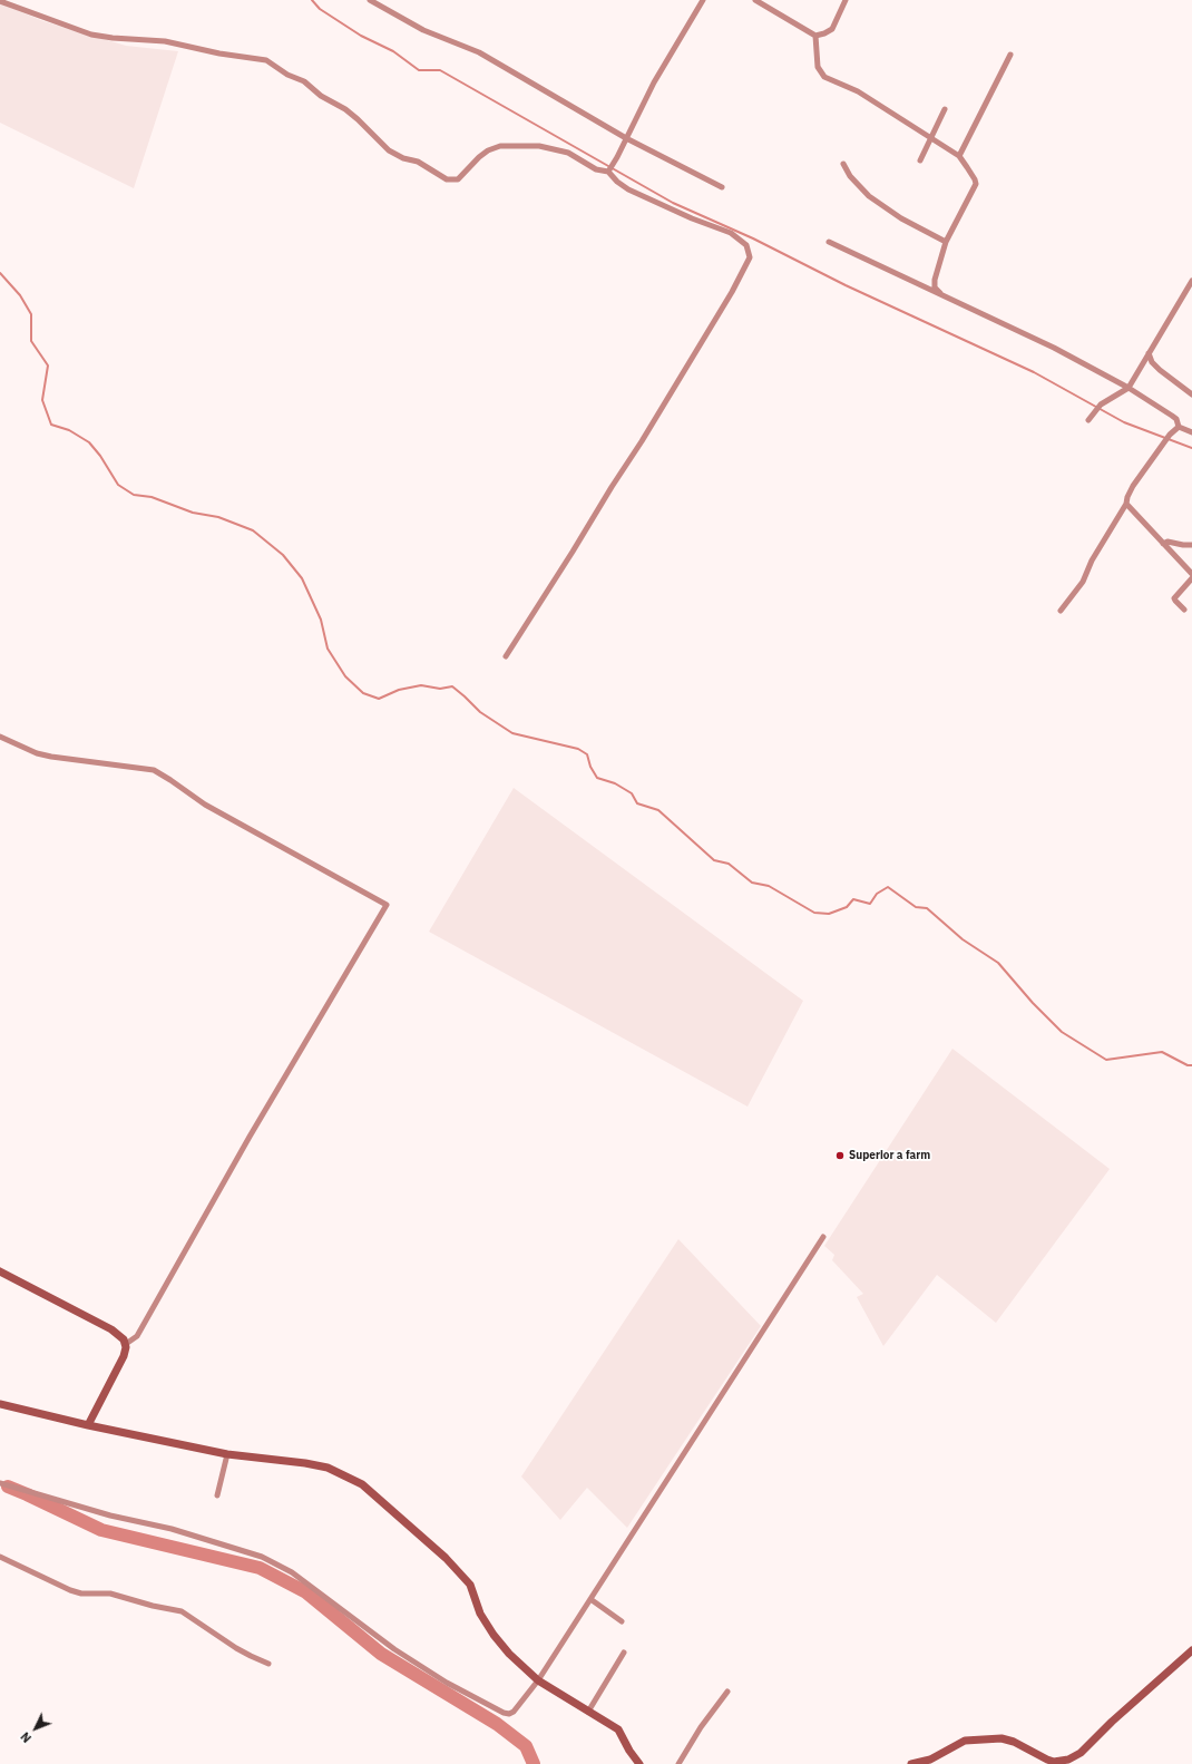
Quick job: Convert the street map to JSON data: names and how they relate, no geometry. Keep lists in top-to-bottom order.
{
  "places": ["Superior a farm"],
  "north": "bottom left"
}
